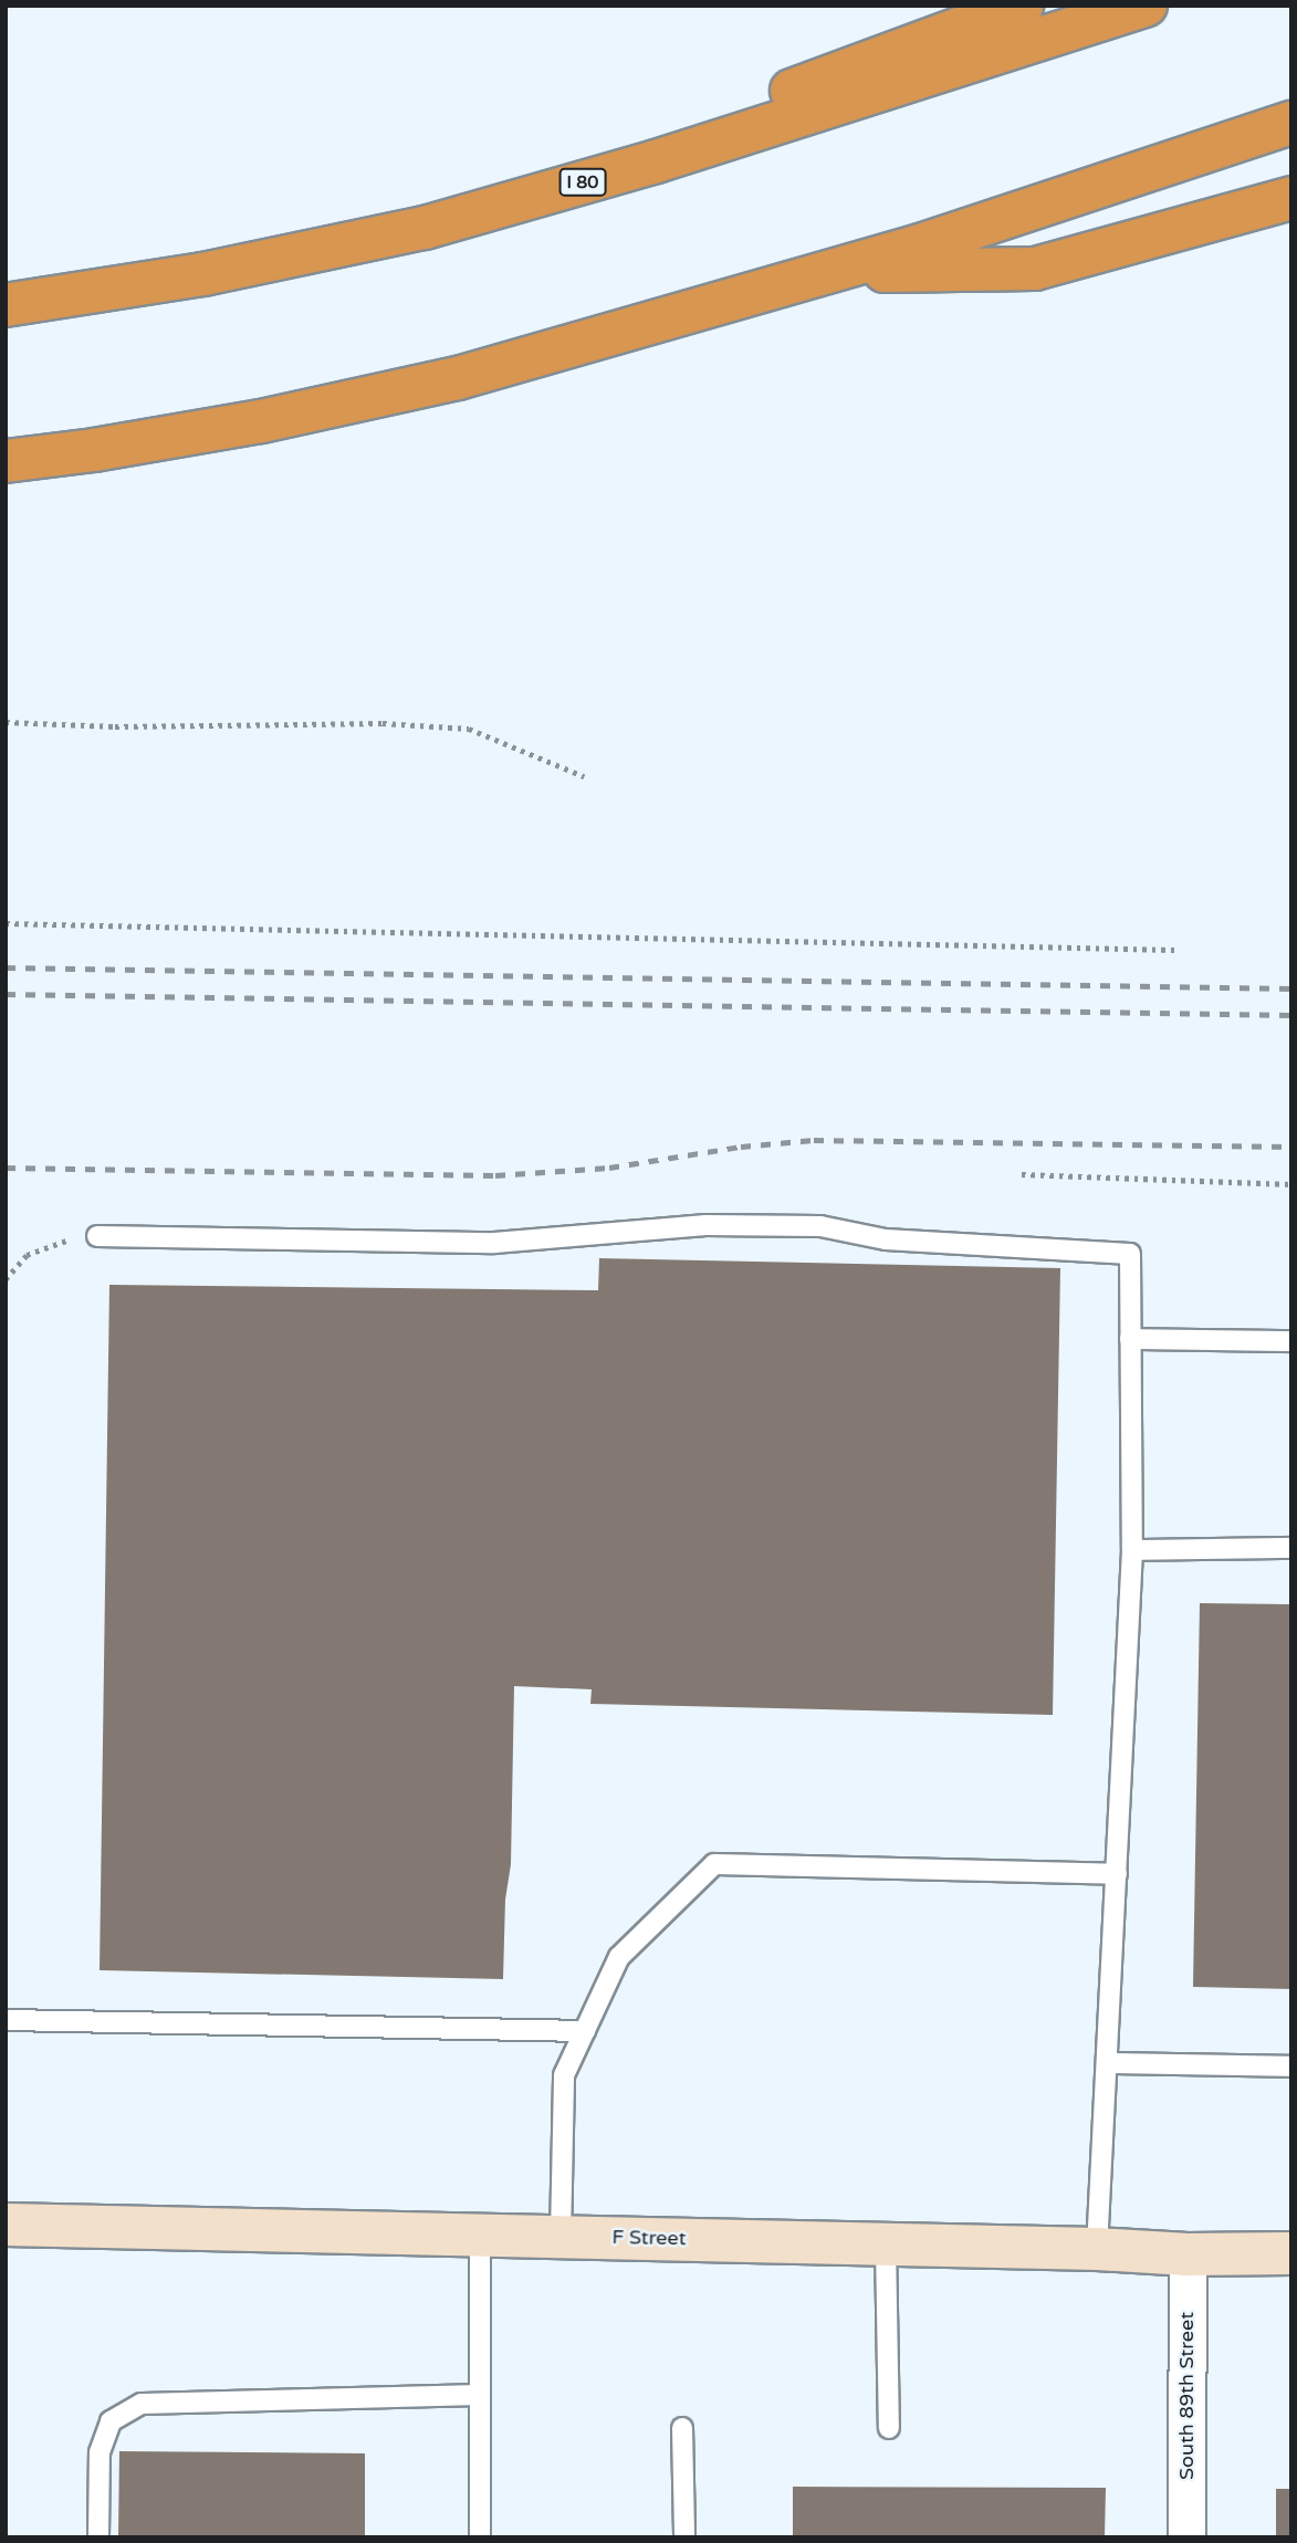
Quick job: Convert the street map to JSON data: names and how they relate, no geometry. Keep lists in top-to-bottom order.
{
  "streets": {
    "highway": ["I 80"],
    "street": ["F Street", "South 89th Street"]
  },
  "crossings": [
    ["F Street", "South 89th Street"]
  ]
}
